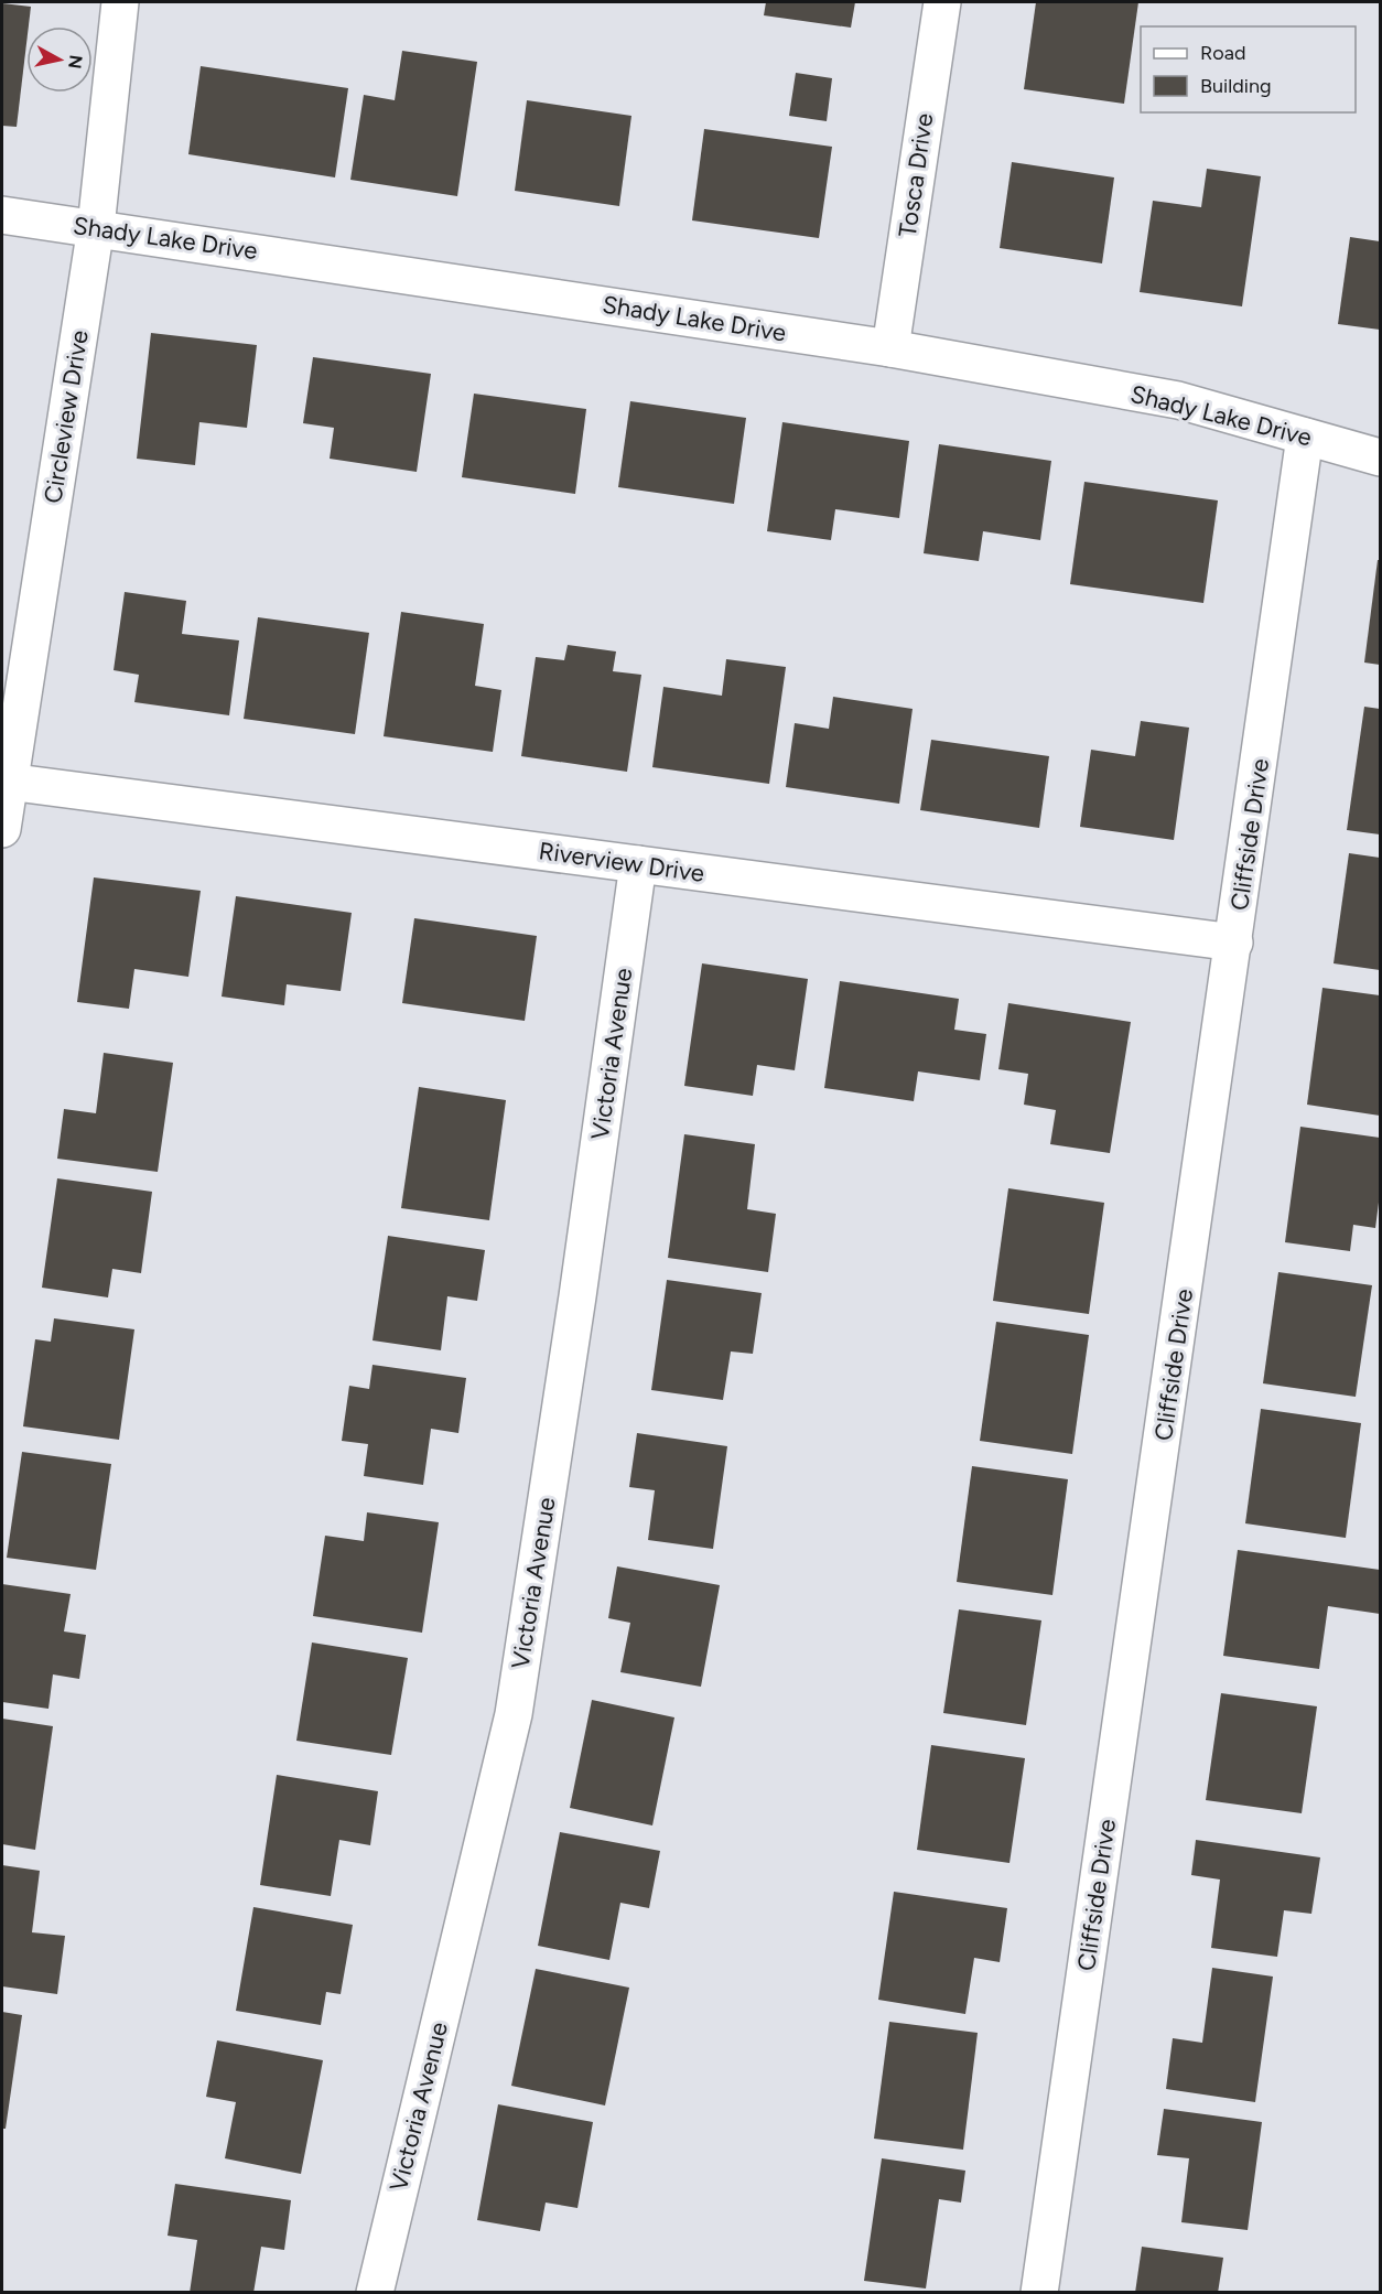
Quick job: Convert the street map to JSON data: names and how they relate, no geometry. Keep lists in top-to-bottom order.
{
  "streets": {
    "street": [
      "Tosca Drive",
      "Shady Lake Drive",
      "Circleview Drive",
      "Cliffside Drive",
      "Riverview Drive",
      "Victoria Avenue"
    ]
  },
  "crossings": [
    ["Tosca Drive", "Shady Lake Drive"],
    ["Shady Lake Drive", "Circleview Drive"],
    ["Shady Lake Drive", "Cliffside Drive"],
    ["Circleview Drive", "Riverview Drive"],
    ["Cliffside Drive", "Riverview Drive"],
    ["Riverview Drive", "Victoria Avenue"]
  ],
  "legend": ["Road", "Building"],
  "north": "right"
}
